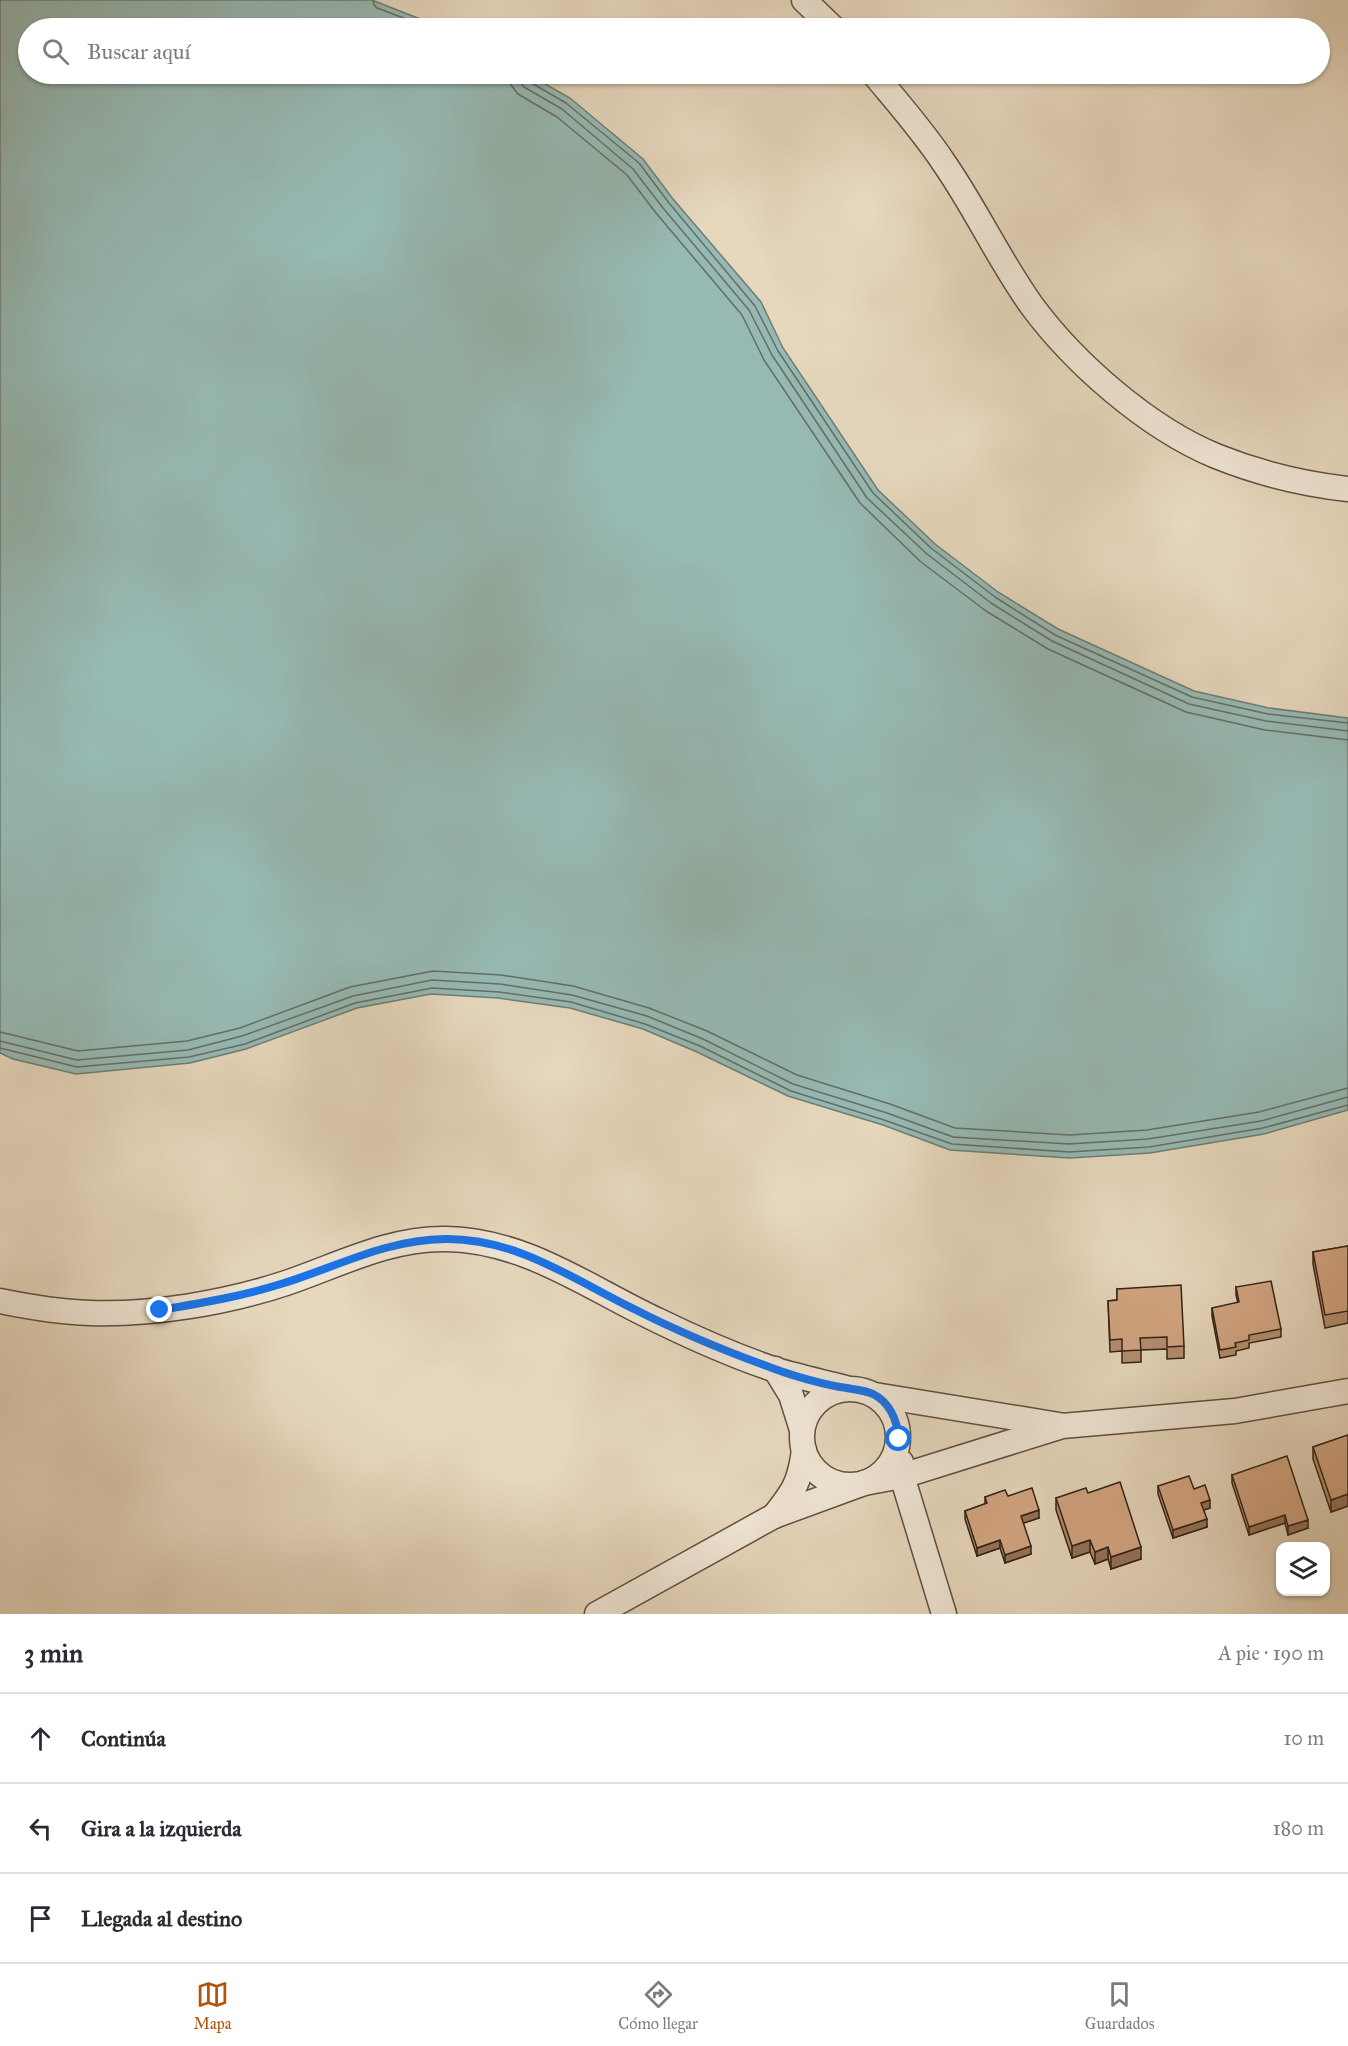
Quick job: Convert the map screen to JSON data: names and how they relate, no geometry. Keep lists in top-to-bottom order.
{
  "page": {
    "search": "Buscar aquí",
    "heading": ["3 min", "A pie · 190 m"],
    "list": [
      ["Continúa", "10 m"],
      ["Gira a la izquierda", "180 m"],
      "Llegada al destino"
    ],
    "nav": ["Mapa", "Cómo llegar", "Guardados"]
  }
}
